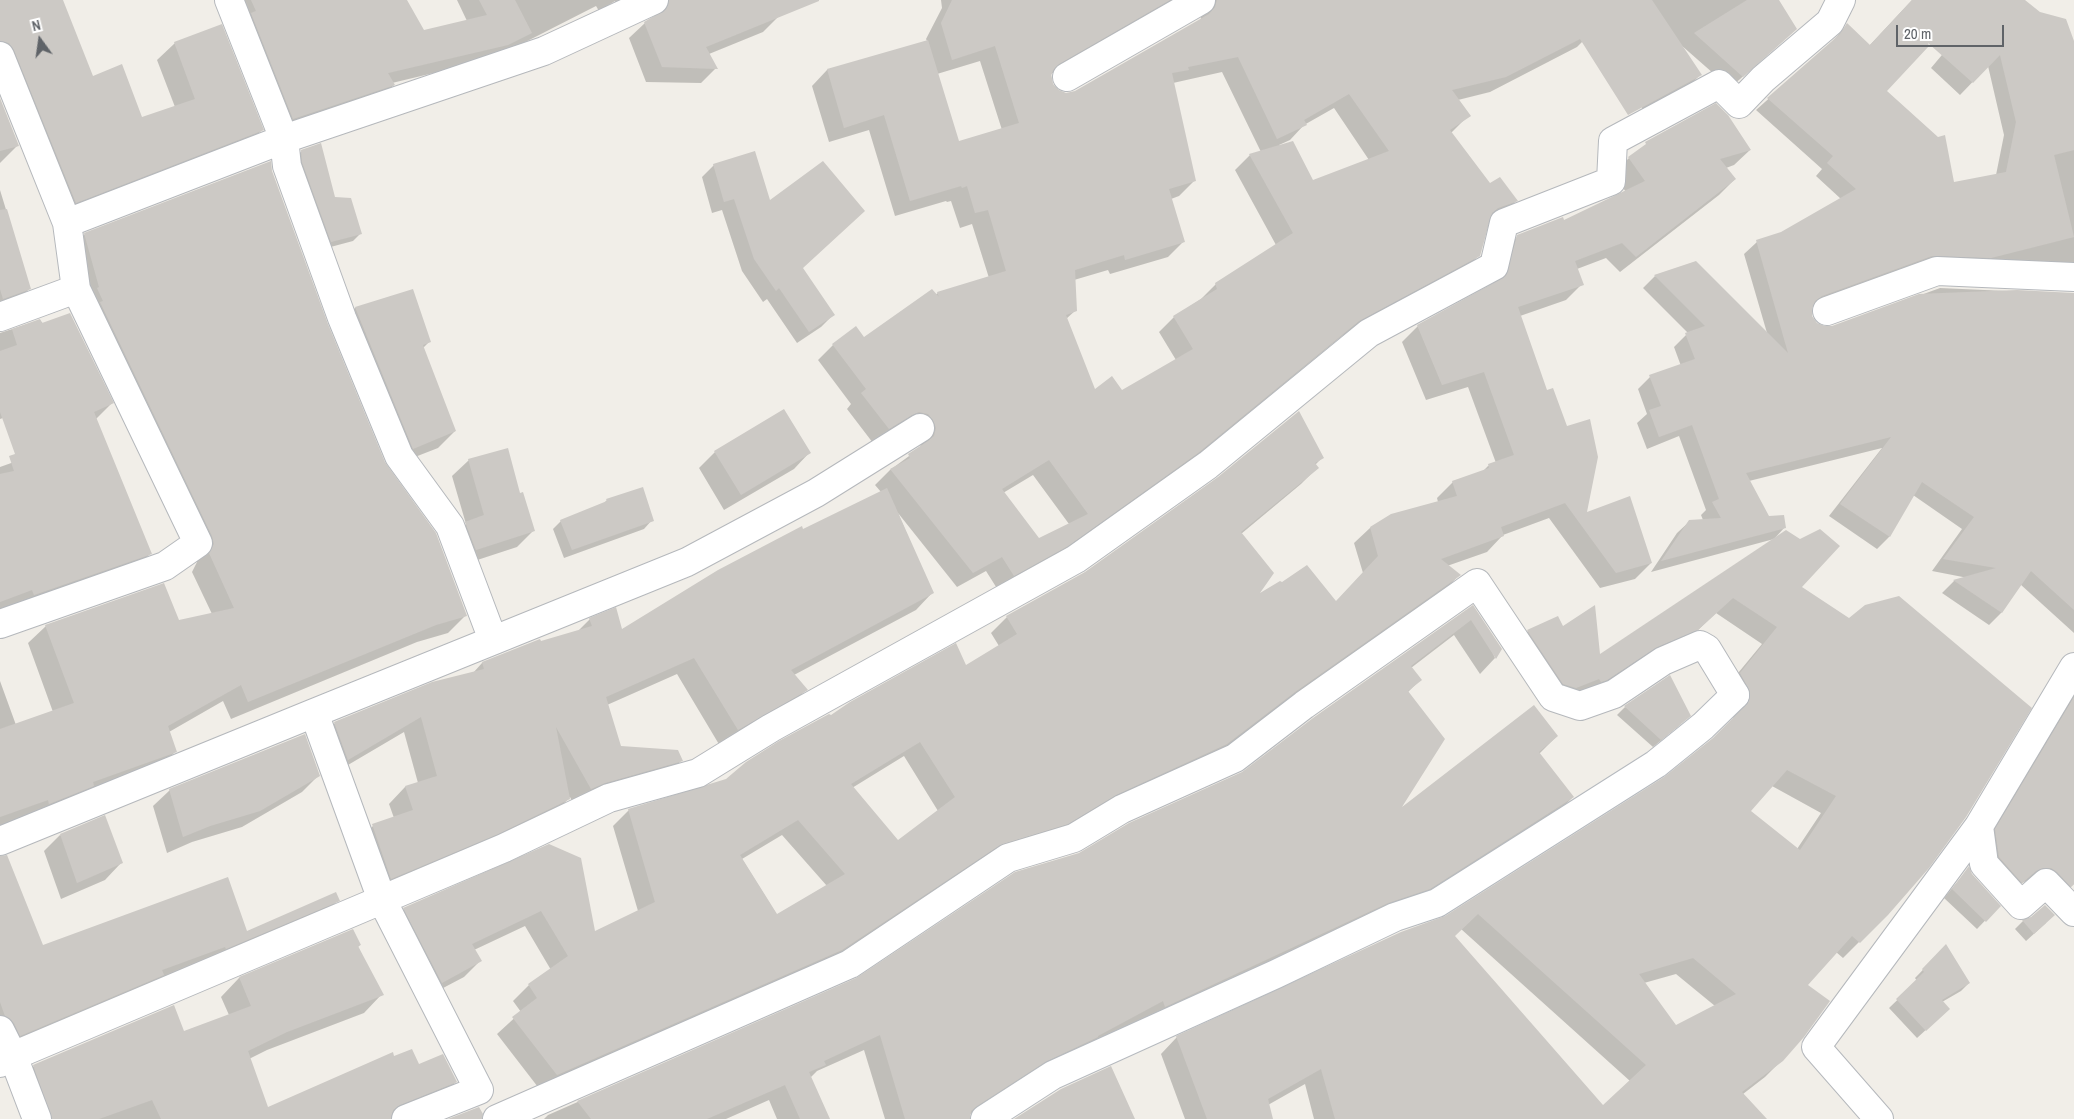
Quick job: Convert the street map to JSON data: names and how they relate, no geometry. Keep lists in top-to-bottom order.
{
  "scale_bar": "20 m",
  "north": "top"
}
